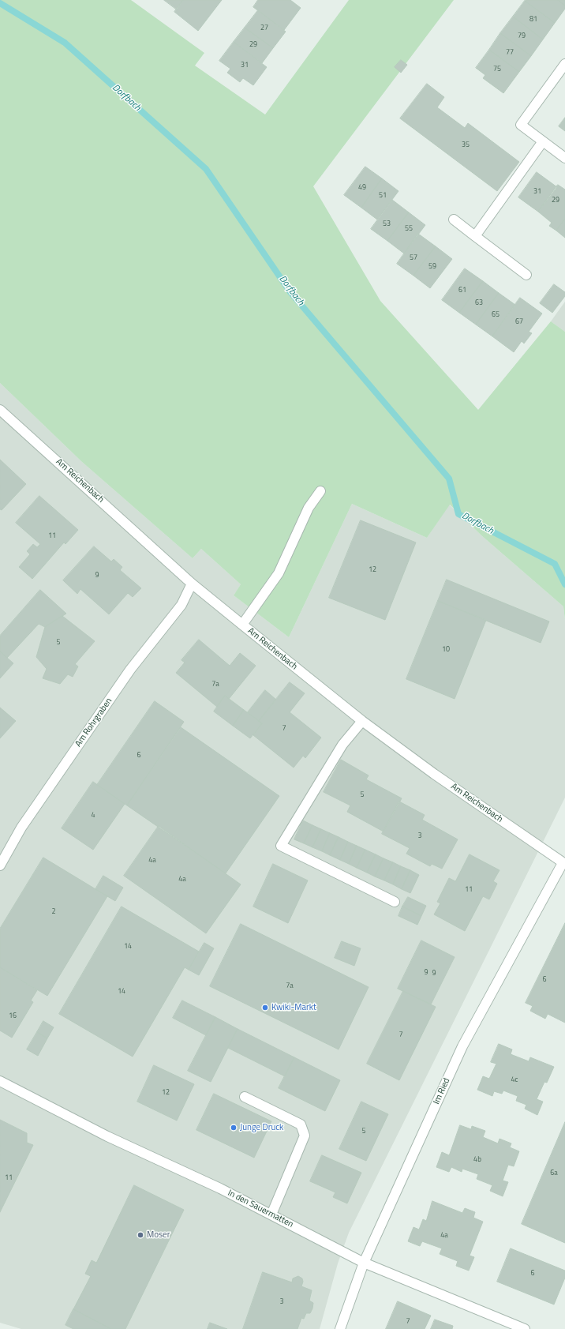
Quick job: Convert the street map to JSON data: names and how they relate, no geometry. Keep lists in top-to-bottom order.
{
  "streets": {
    "street": [
      "Am Reichenbach",
      "Am Rohrgraben",
      "Im Ried",
      "In den Sauermatten"
    ]
  },
  "crossings": [
    ["Am Reichenbach", "Am Rohrgraben"],
    ["Am Reichenbach", "Im Ried"],
    ["Im Ried", "In den Sauermatten"]
  ],
  "water": ["Dorfbach"],
  "places": ["Kwiki-Markt", "Junge Druck", "Moser"],
  "house_numbers": [
    "81",
    "27",
    "79",
    "29",
    "77",
    "31",
    "75",
    "35",
    "49",
    "31",
    "51",
    "29",
    "53",
    "55",
    "57",
    "59",
    "61",
    "63",
    "65",
    "67",
    "11",
    "12",
    "9",
    "5",
    "10",
    "7a",
    "7",
    "6",
    "5",
    "4",
    "3",
    "4a",
    "4a",
    "11",
    "2",
    "14",
    "9",
    "9",
    "6",
    "7a",
    "14",
    "16",
    "7",
    "4c",
    "12",
    "5",
    "4b",
    "6a",
    "11",
    "4a",
    "6",
    "3",
    "7"
  ]
}
